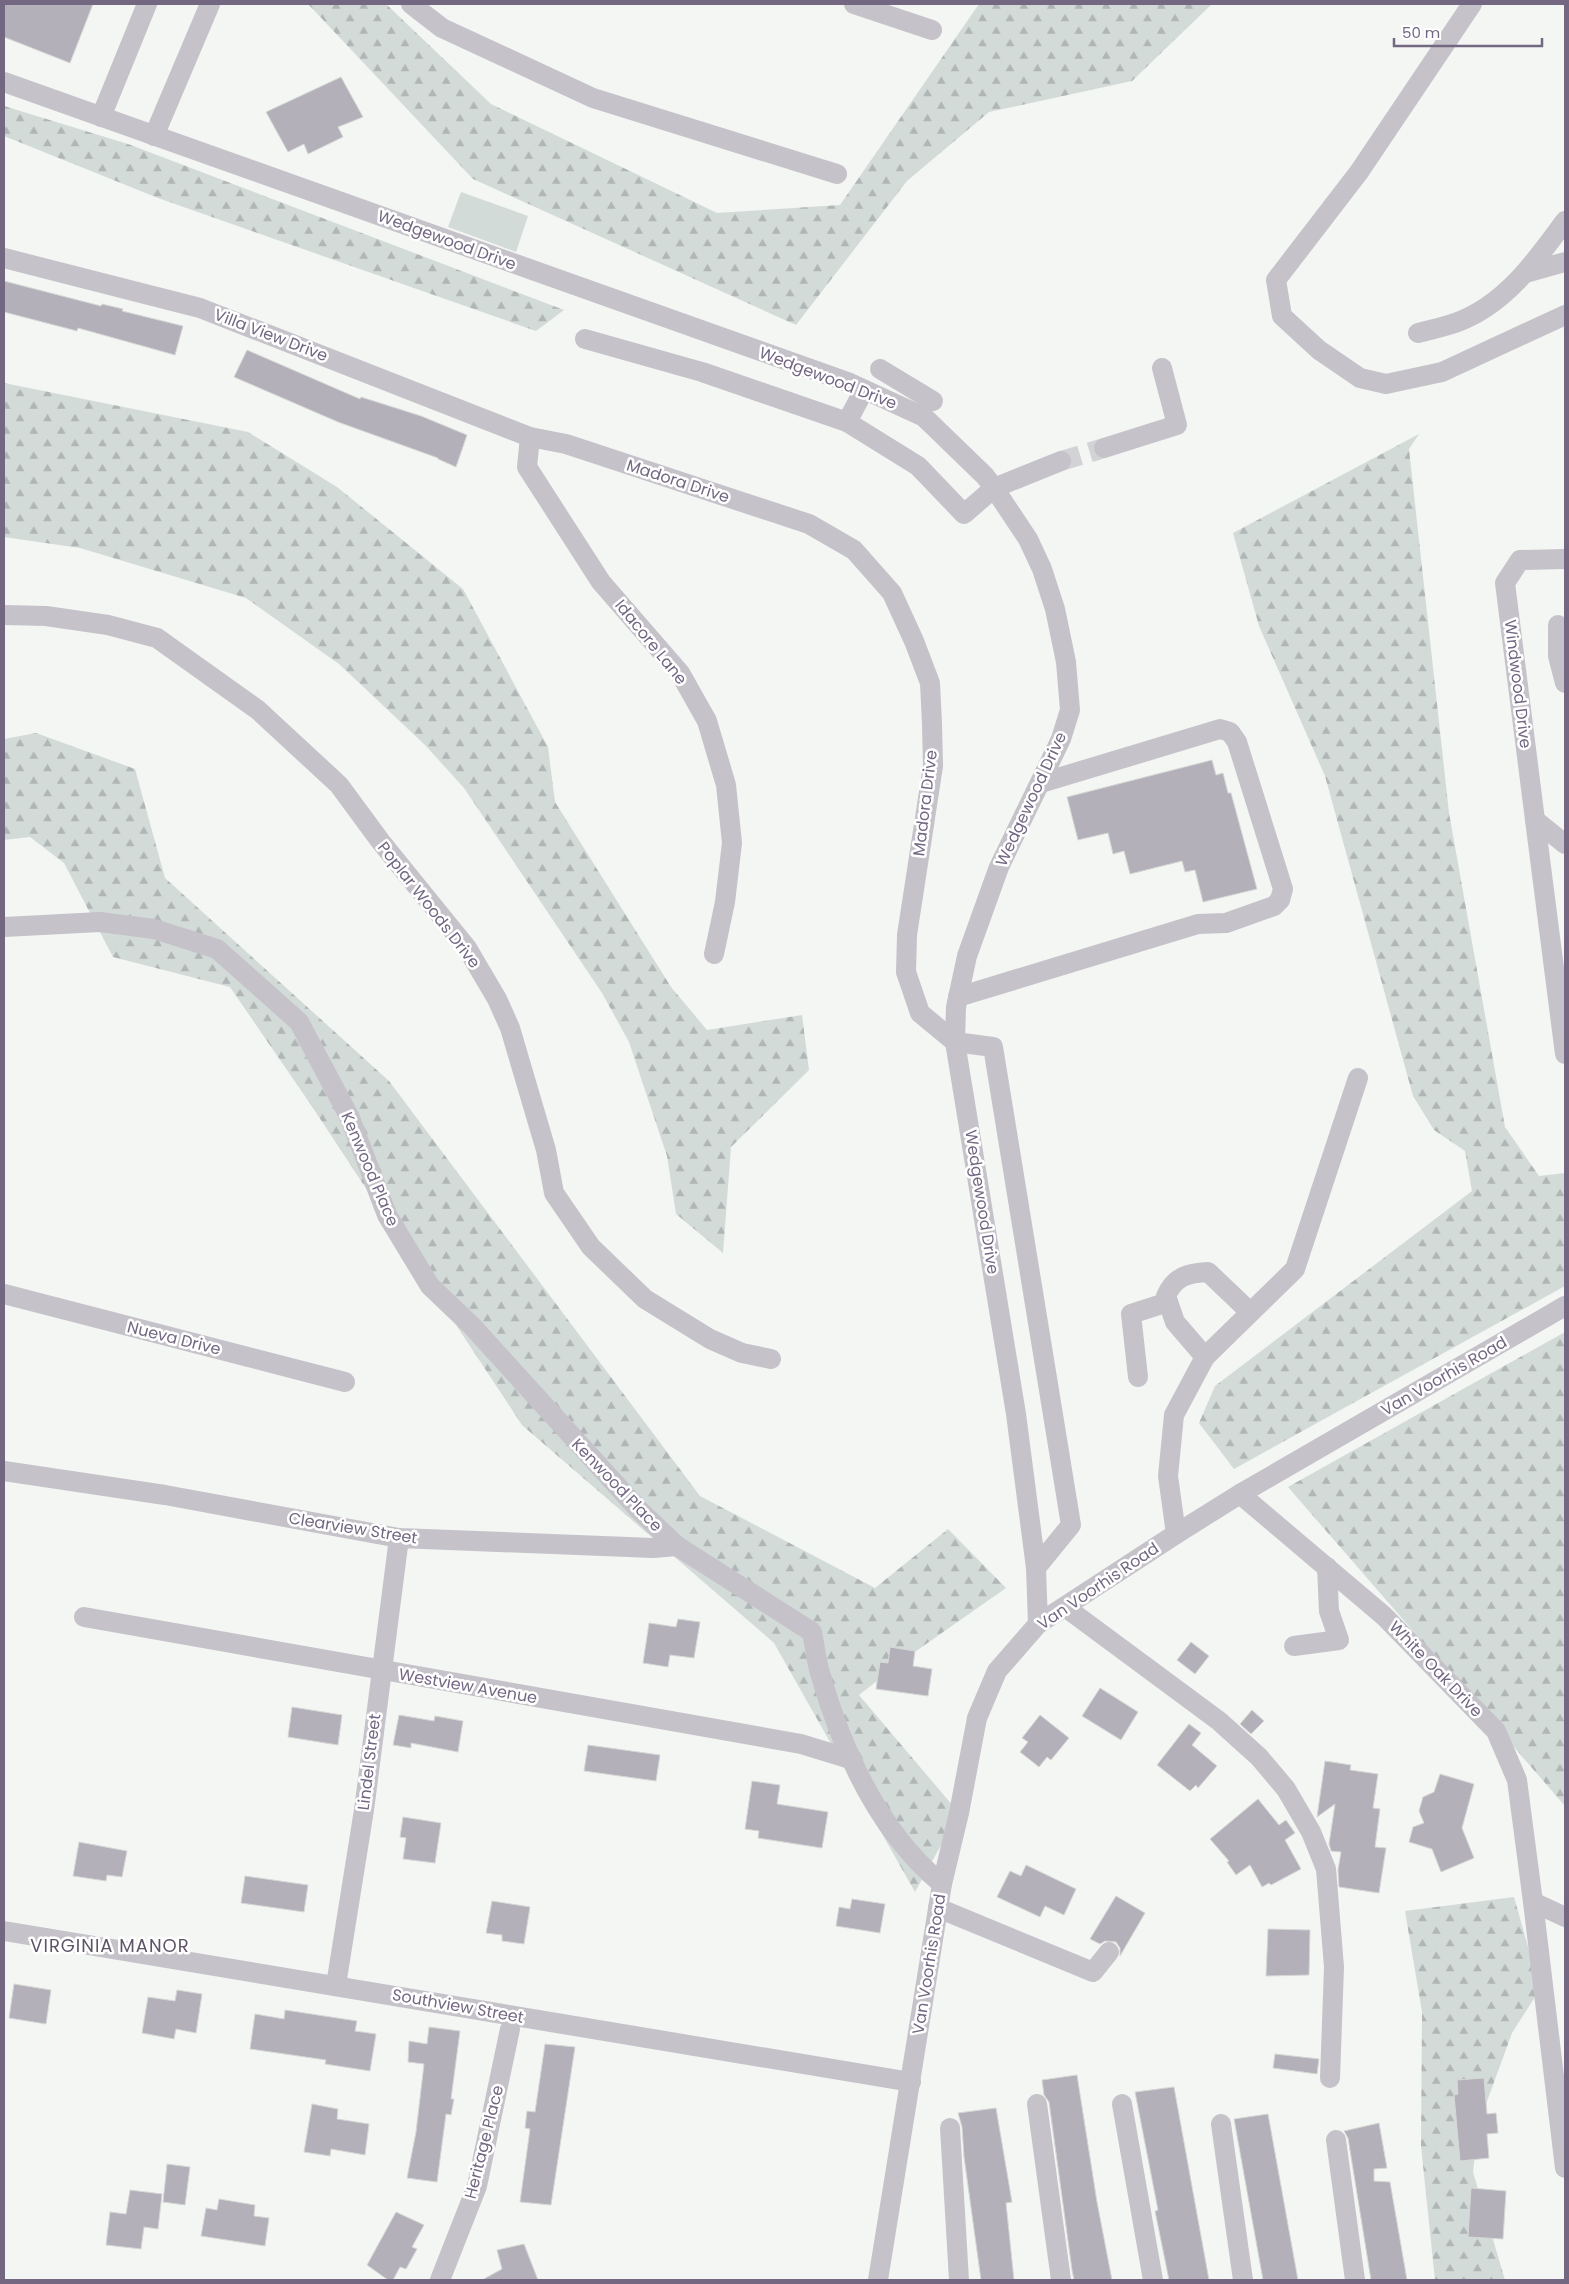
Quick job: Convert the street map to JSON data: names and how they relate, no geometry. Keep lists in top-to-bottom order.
{
  "streets": {
    "street": [
      "Wedgewood Drive",
      "Villa View Drive",
      "Madora Drive",
      "Idacore Lane",
      "Windwood Drive",
      "Poplar Woods Drive",
      "Kenwood Place",
      "Nueva Drive",
      "Van Voorhis Road",
      "Clearview Street",
      "White Oak Drive",
      "Westview Avenue",
      "Lindel Street",
      "Southview Street",
      "Heritage Place"
    ]
  },
  "crossings": [
    ["Wedgewood Drive", "Madora Drive"],
    ["Wedgewood Drive", "Van Voorhis Road"],
    ["Villa View Drive", "Madora Drive"],
    ["Villa View Drive", "Idacore Lane"],
    ["Madora Drive", "Idacore Lane"],
    ["Kenwood Place", "Van Voorhis Road"],
    ["Kenwood Place", "Clearview Street"],
    ["Kenwood Place", "Westview Avenue"],
    ["Van Voorhis Road", "White Oak Drive"],
    ["Van Voorhis Road", "Southview Street"],
    ["Clearview Street", "Lindel Street"],
    ["Westview Avenue", "Lindel Street"],
    ["Lindel Street", "Southview Street"]
  ],
  "districts": ["VIRGINIA MANOR"],
  "scale_bar": "50 m"
}
